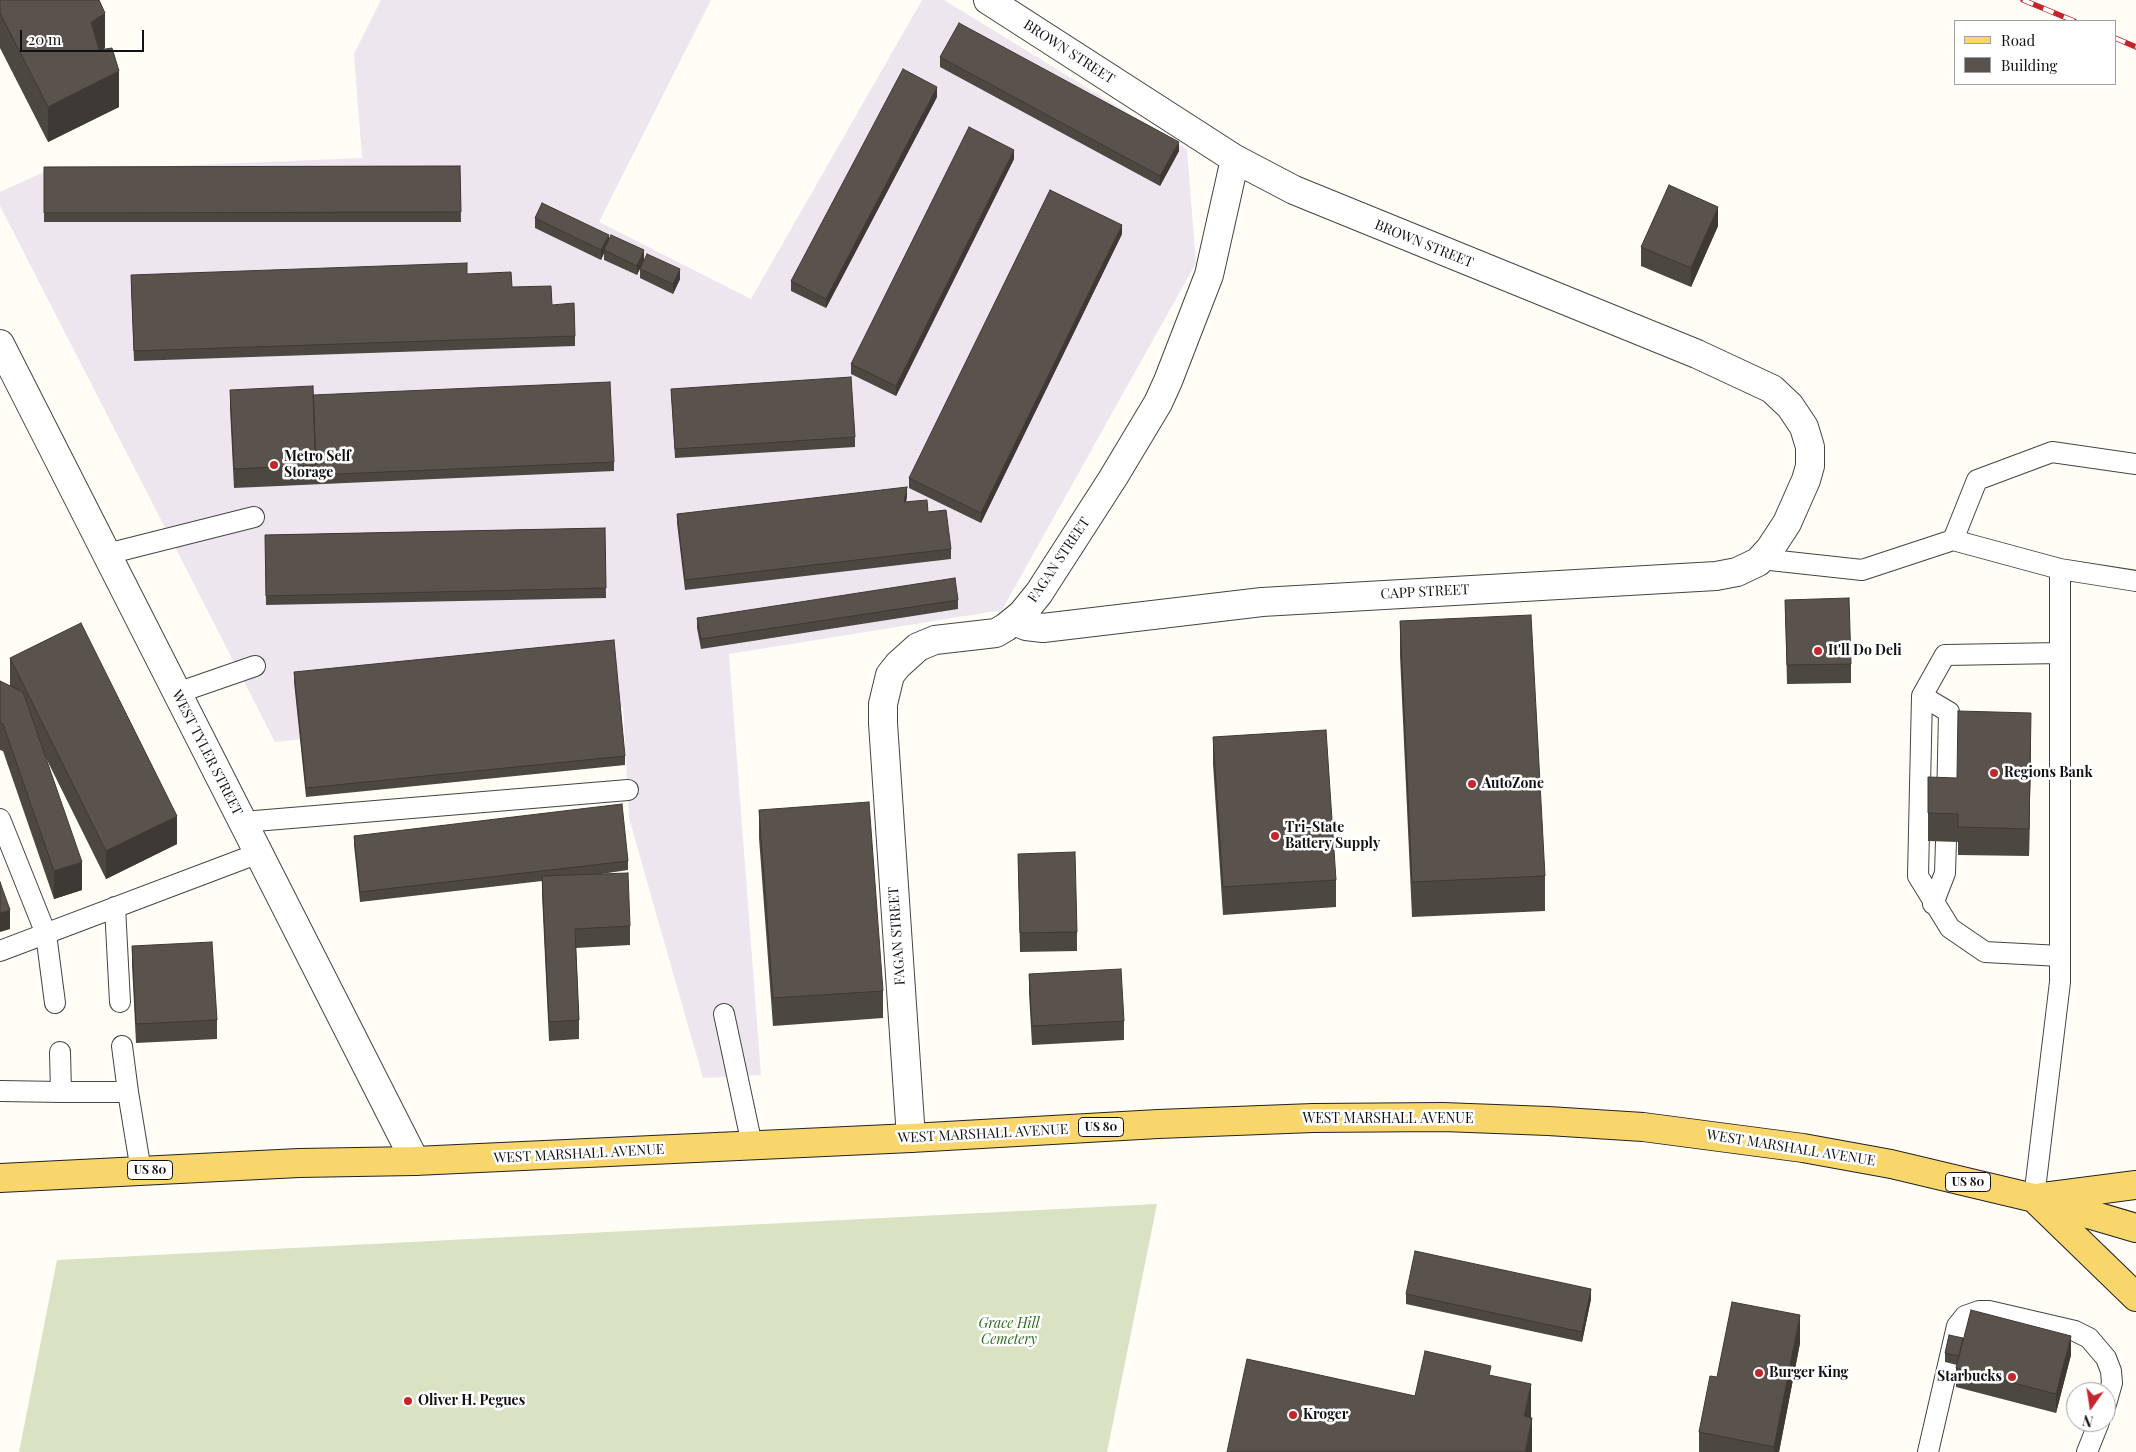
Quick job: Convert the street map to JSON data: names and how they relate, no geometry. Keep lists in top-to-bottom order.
{
  "streets": {
    "main road": ["WEST MARSHALL AVENUE", "US 80"],
    "street": [
      "BROWN STREET",
      "FAGAN STREET",
      "CAPP STREET",
      "WEST TYLER STREET"
    ]
  },
  "crossings": [
    ["BROWN STREET", "FAGAN STREET"],
    ["BROWN STREET", "CAPP STREET"],
    ["FAGAN STREET", "CAPP STREET"],
    ["FAGAN STREET", "WEST MARSHALL AVENUE"],
    ["WEST TYLER STREET", "WEST MARSHALL AVENUE"]
  ],
  "parks": ["Grace Hill Cemetery"],
  "places": [
    "Metro Self Storage",
    "It'll Do Deli",
    "Regions Bank",
    "AutoZone",
    "Tri-State Battery Supply",
    "Burger King",
    "Starbucks",
    "Oliver H. Pegues",
    "Kroger"
  ],
  "legend": ["Road", "Building"],
  "scale_bar": "20 m",
  "north": "bottom"
}
